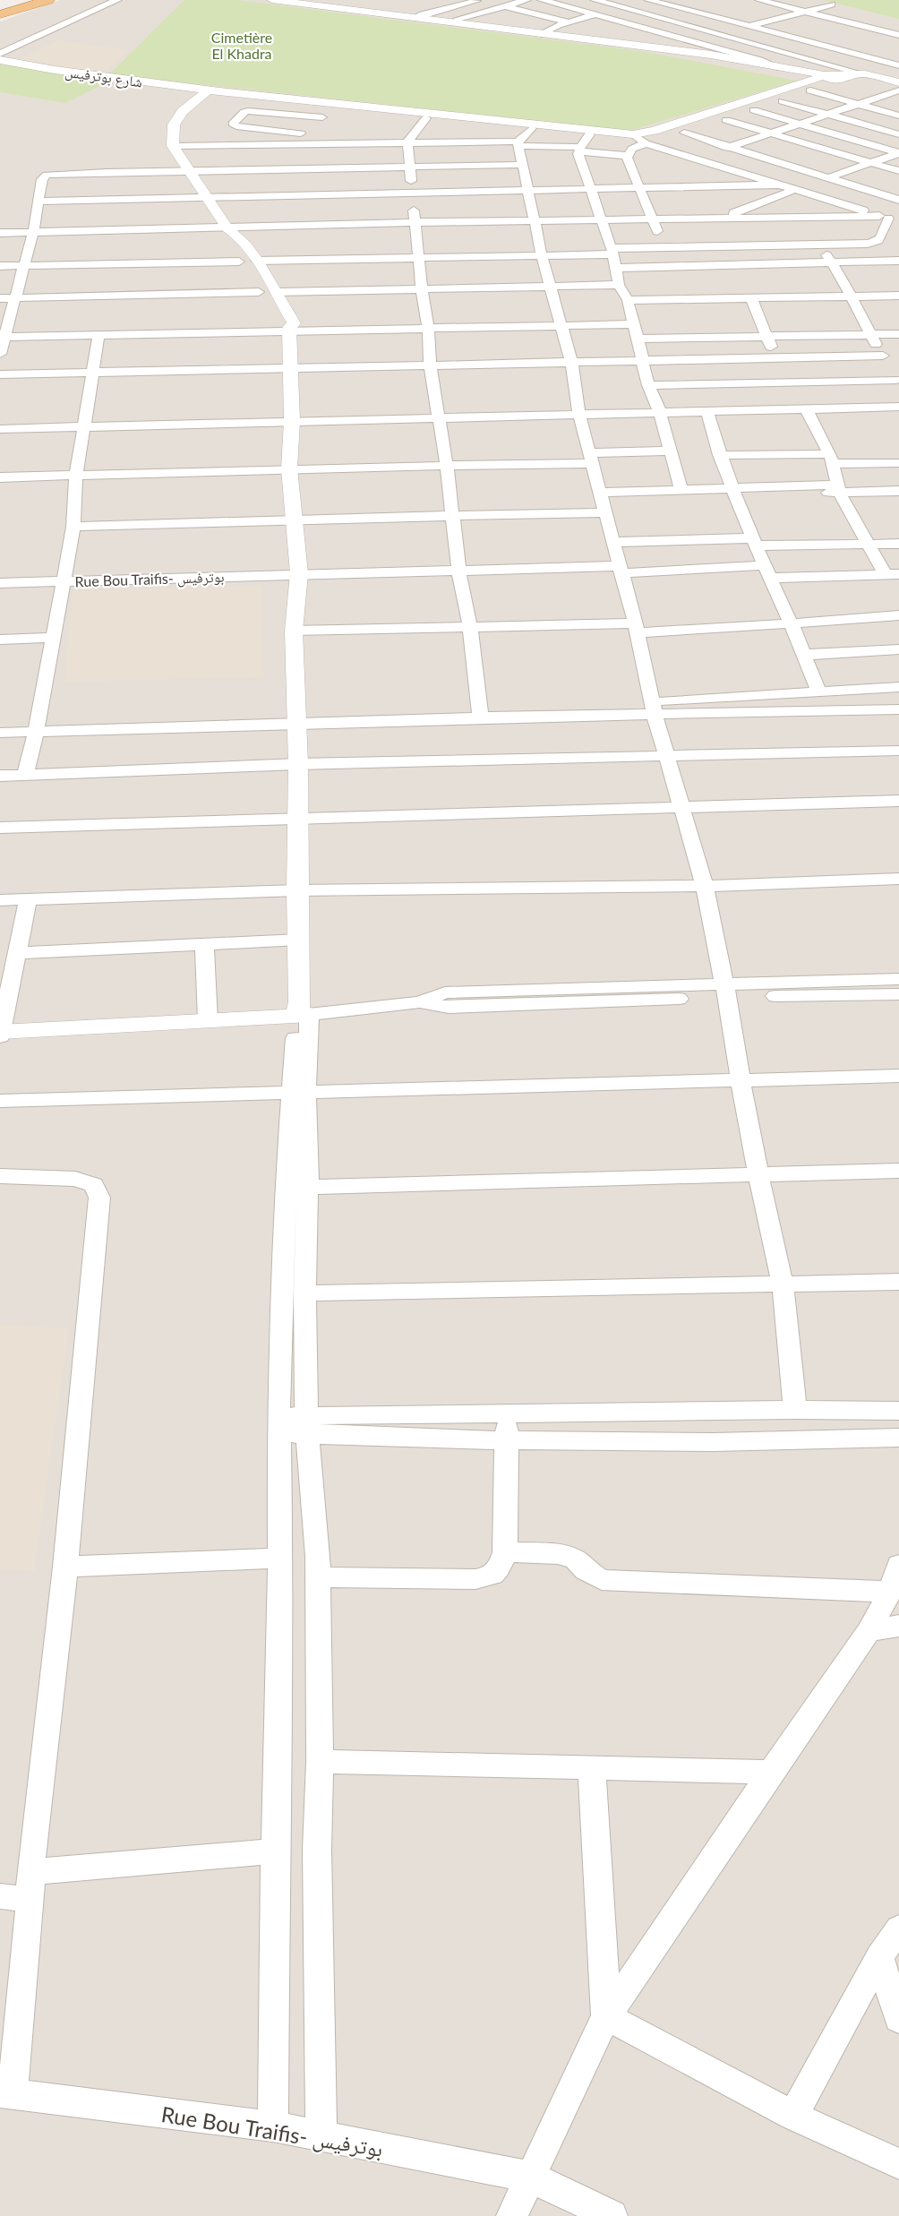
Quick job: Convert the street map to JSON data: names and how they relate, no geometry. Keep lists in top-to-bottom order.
{
  "streets": {
    "street": ["شارع بوترفيس", "Rue Bou Traifis- بوترفيس"]
  },
  "parks": ["Cimetière El Khadra"]
}
